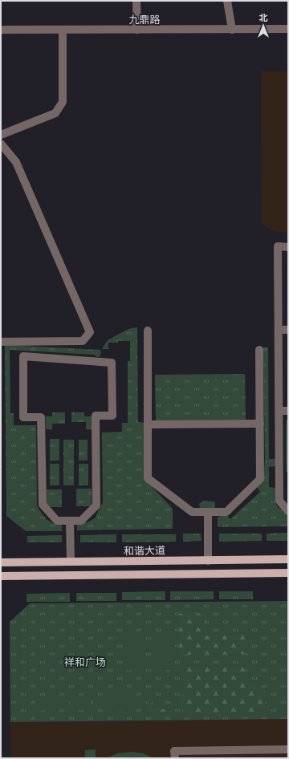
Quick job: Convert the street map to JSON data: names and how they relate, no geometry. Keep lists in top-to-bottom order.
{
  "streets": {
    "main road": ["和谐大道"],
    "street": ["九鼎路"]
  },
  "parks": ["祥和广场"],
  "north": "top"
}
